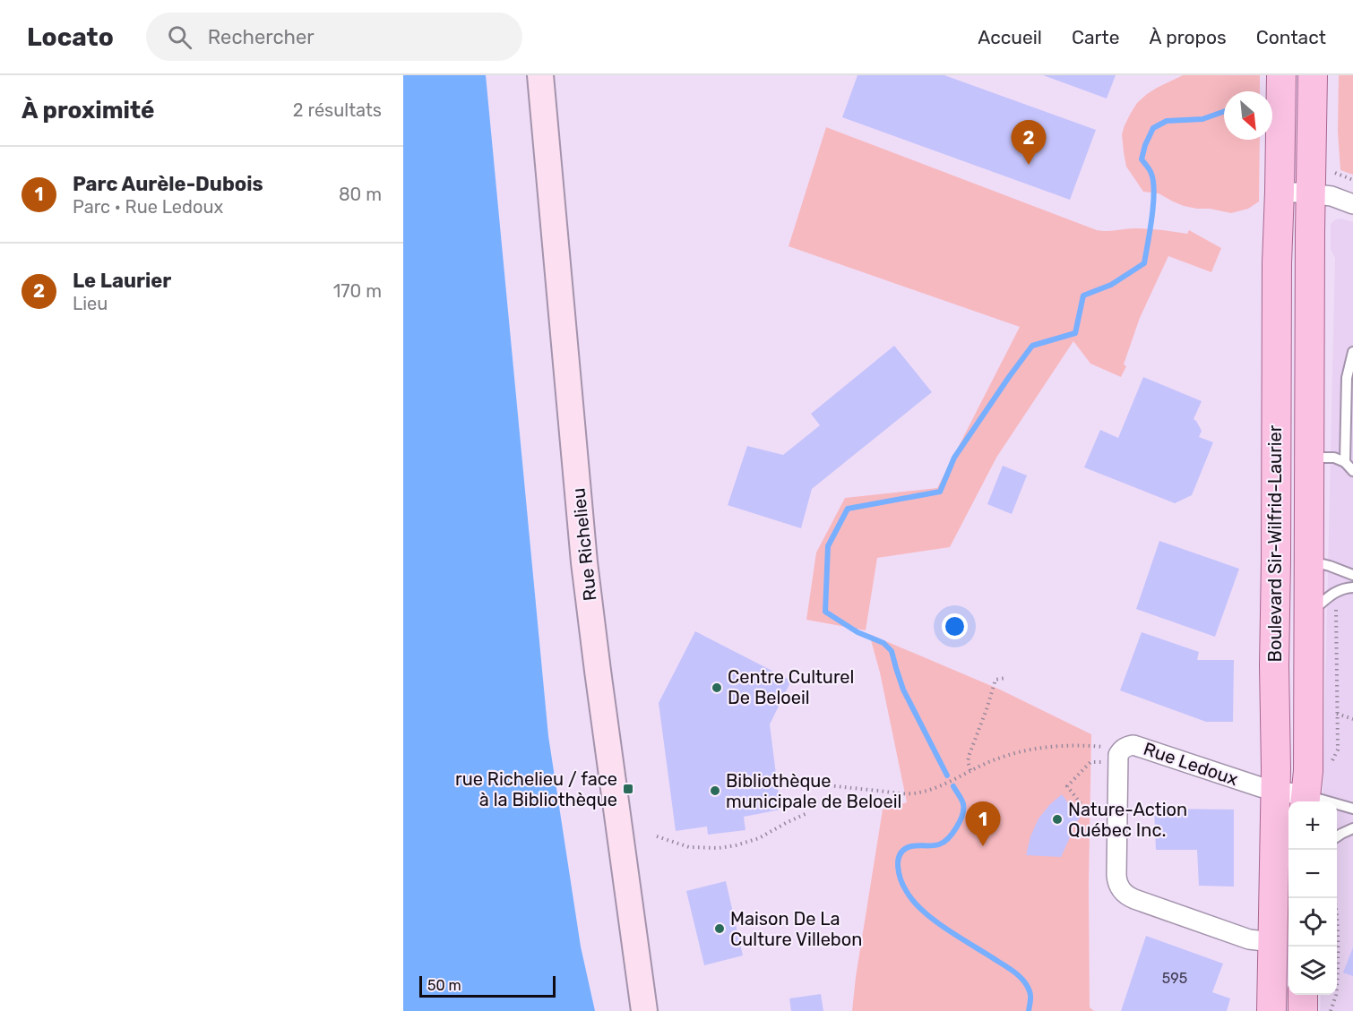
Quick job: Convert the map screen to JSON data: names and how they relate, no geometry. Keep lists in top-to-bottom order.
{
  "streets": {
    "main road": ["Boulevard Sir-Wilfrid-Laurier", "Rue Richelieu"],
    "street": ["Rue Ledoux"]
  },
  "crossings": [
    ["Boulevard Sir-Wilfrid-Laurier", "Rue Ledoux"]
  ],
  "places": {
    "other": [
      "Centre Culturel De Beloeil",
      "Bibliothèque municipale de Beloeil",
      "Nature-Action Québec Inc.",
      "Maison De La Culture Villebon"
    ],
    "transit": ["rue Richelieu / face à la Bibliothèque"]
  },
  "house_numbers": ["595"],
  "scale_bar": "50 m",
  "north": "bottom right",
  "page": {
    "header": "Locato",
    "search": "Rechercher",
    "nav": [
      "Accueil",
      "Carte",
      "À propos",
      "Contact"
    ],
    "heading": ["À proximité", "2 résultats"],
    "pins": ["2", "1"],
    "list": [
      {
        "mark": "1",
        "name": "Parc Aurèle-Dubois",
        "note": "Parc · Rue Ledoux",
        "value": "80 m"
      },
      {
        "mark": "2",
        "name": "Le Laurier",
        "note": "Lieu",
        "value": "170 m"
      }
    ],
    "map_buttons": ["+", "−"],
    "scale": "50 m"
  }
}
